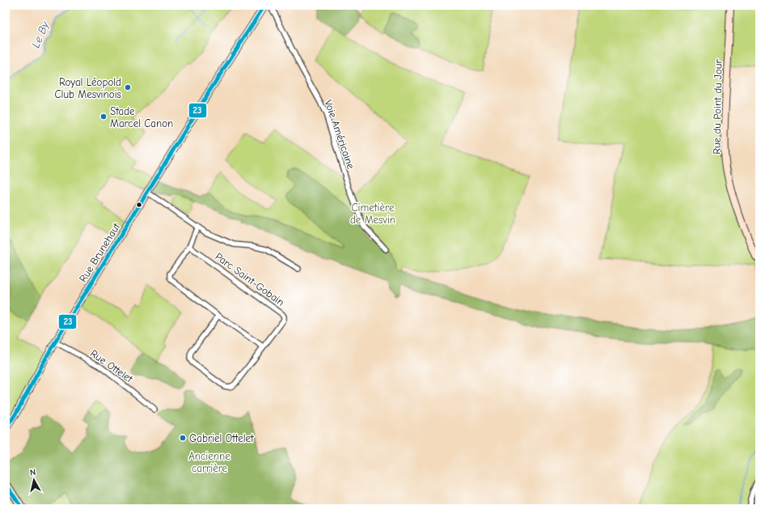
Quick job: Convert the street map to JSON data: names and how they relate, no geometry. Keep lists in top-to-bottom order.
{
  "streets": {
    "street": [
      "Rue du Point du Jour",
      "Voie Américaine",
      "Rue Brunehaut",
      "Parc Saint-Gobain",
      "Rue Ottelet"
    ]
  },
  "crossings": [
    ["Rue Brunehaut", "Parc Saint-Gobain"],
    ["Rue Brunehaut", "Rue Ottelet"]
  ],
  "water": ["Le By"],
  "parks": ["Cimetière de Mesvin", "Ancienne carrière"],
  "places": ["Royal Léopold Club Mesvinois", "Stade Marcel Canon", "Gabriel Ottelet"],
  "lines": ["transit line 23"],
  "north": "top"
}
